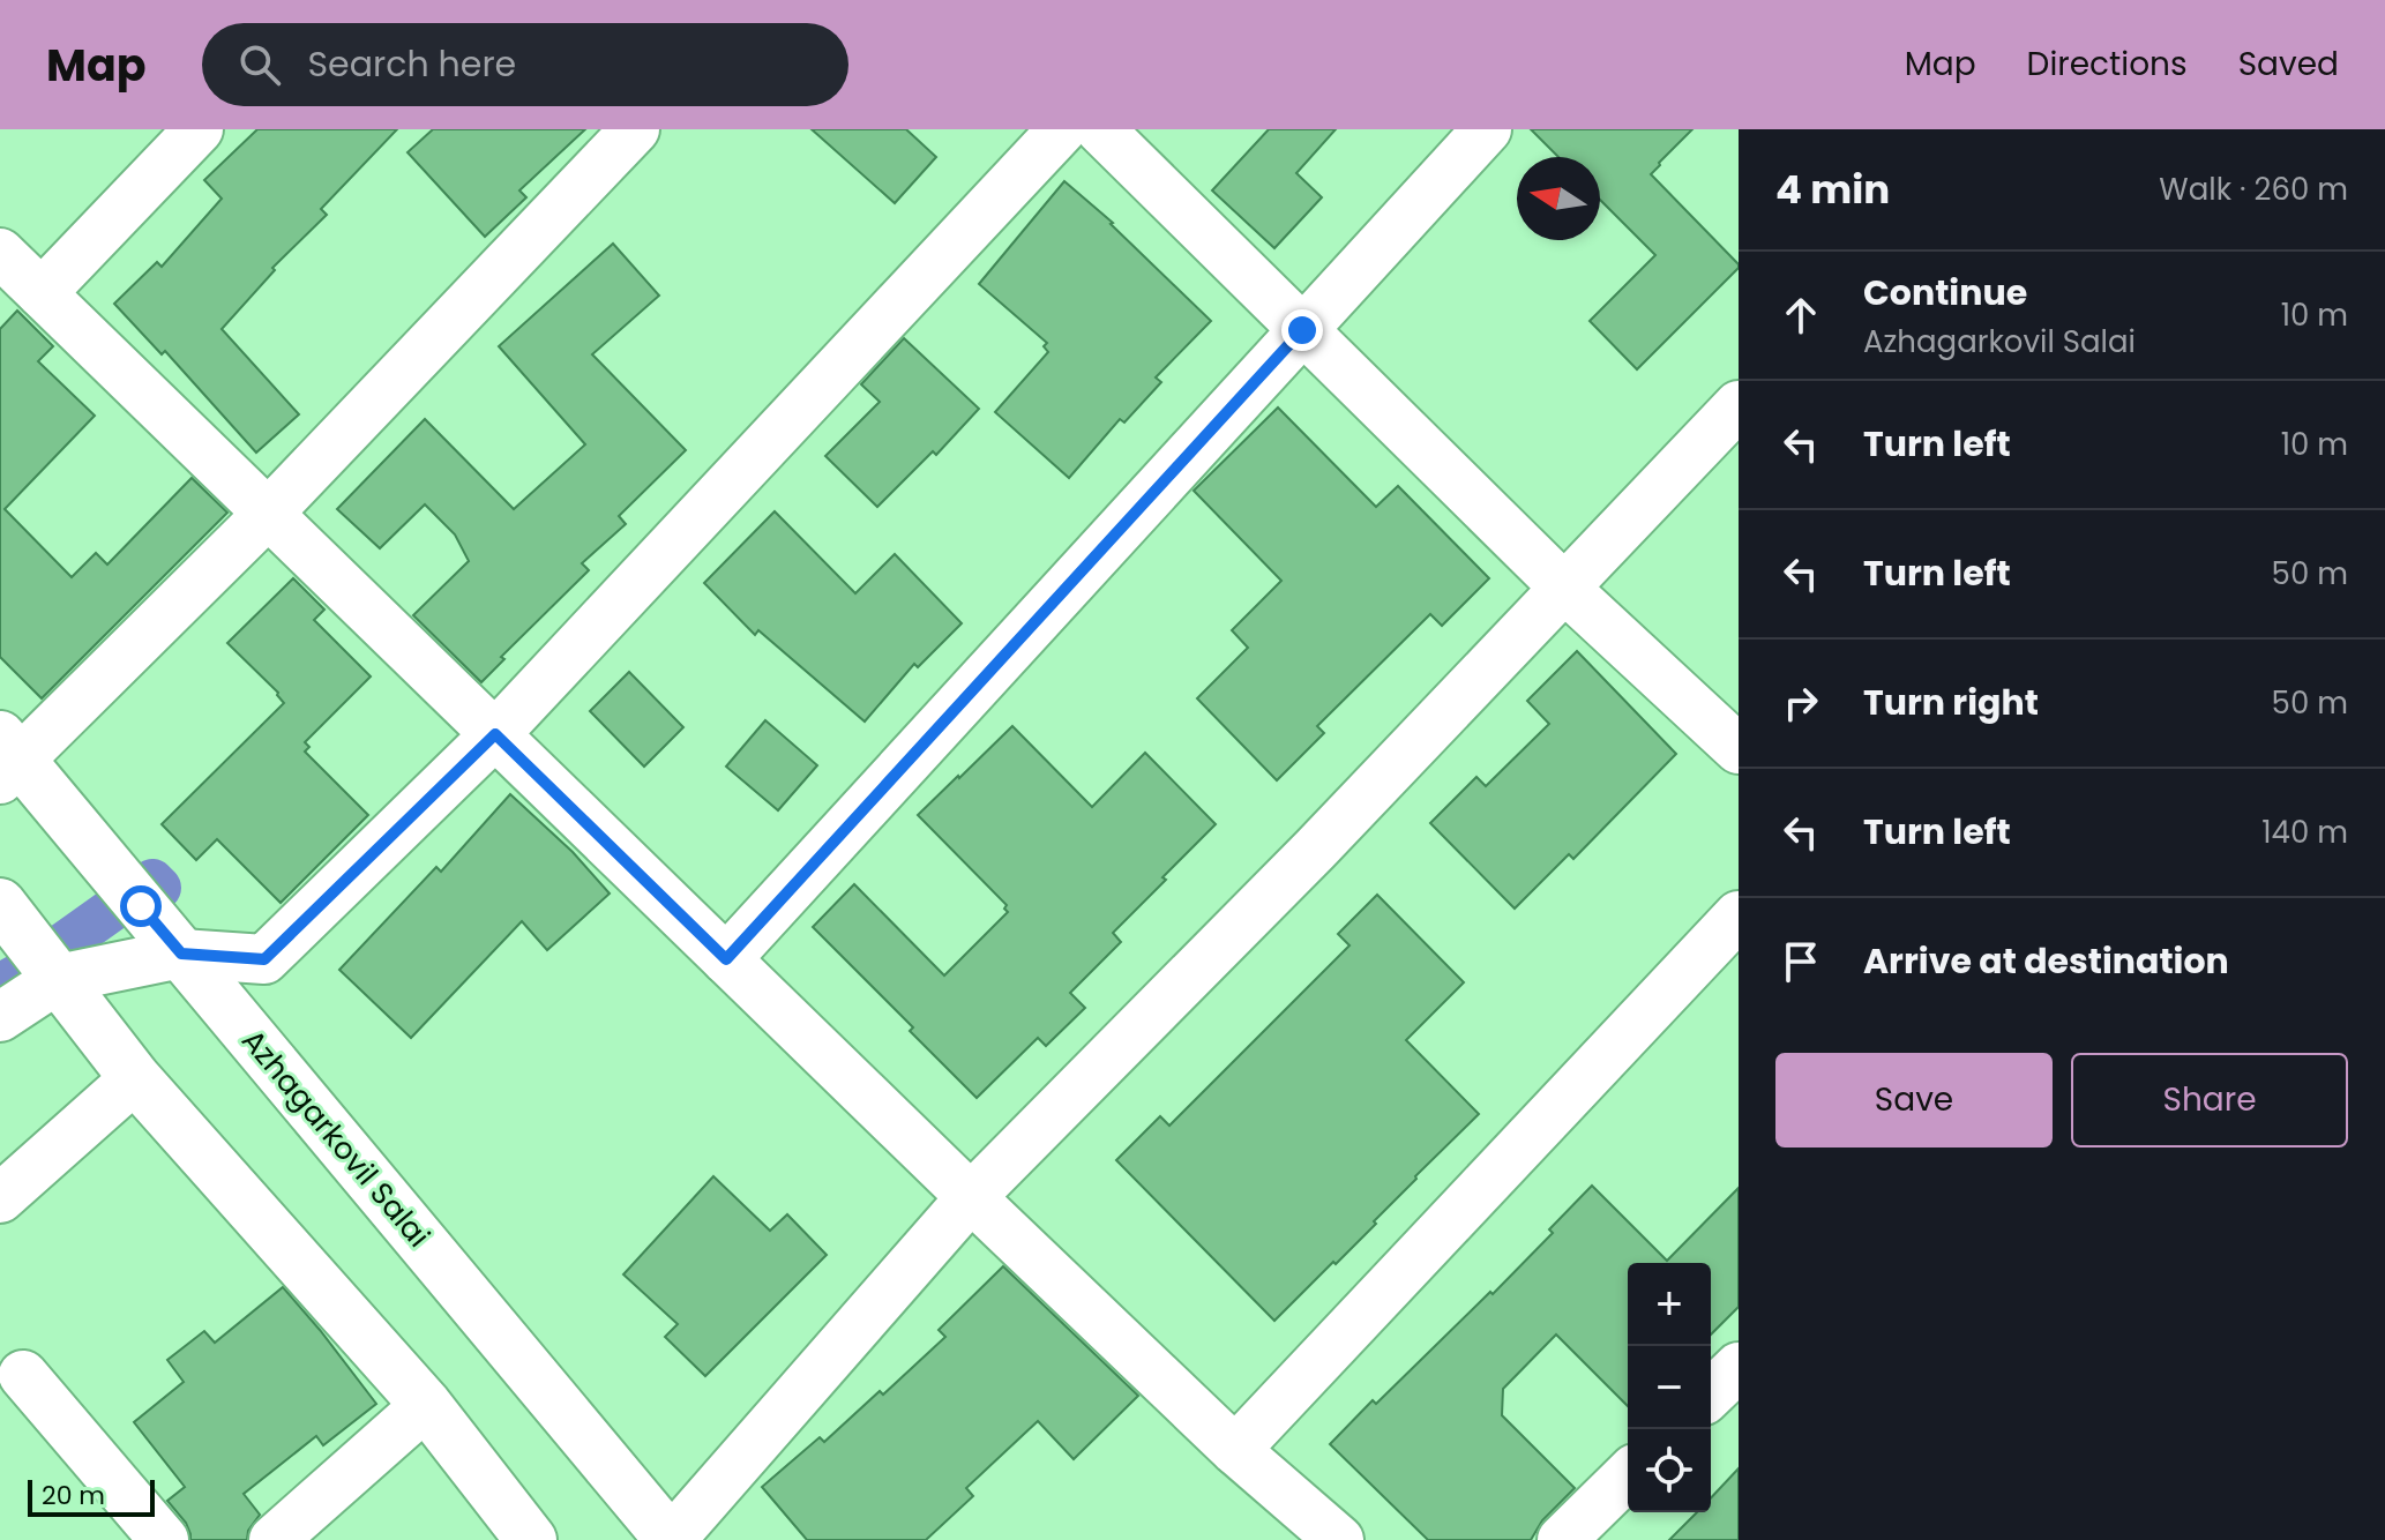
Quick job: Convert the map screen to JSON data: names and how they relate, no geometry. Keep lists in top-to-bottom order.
{
  "streets": {
    "main road": ["Azhagarkovil Salai"]
  },
  "scale_bar": "20 m",
  "north": "left",
  "page": {
    "header": "Map",
    "search": "Search here",
    "nav": ["Map", "Directions", "Saved"],
    "heading": ["4 min", "Walk · 260 m"],
    "list": [
      ["Continue", "Azhagarkovil Salai", "10 m"],
      ["Turn left", "10 m"],
      ["Turn left", "50 m"],
      ["Turn right", "50 m"],
      ["Turn left", "140 m"],
      "Arrive at destination"
    ],
    "buttons": ["Save", "Share"],
    "map_buttons": ["+", "−"],
    "scale": "20 m"
  }
}
